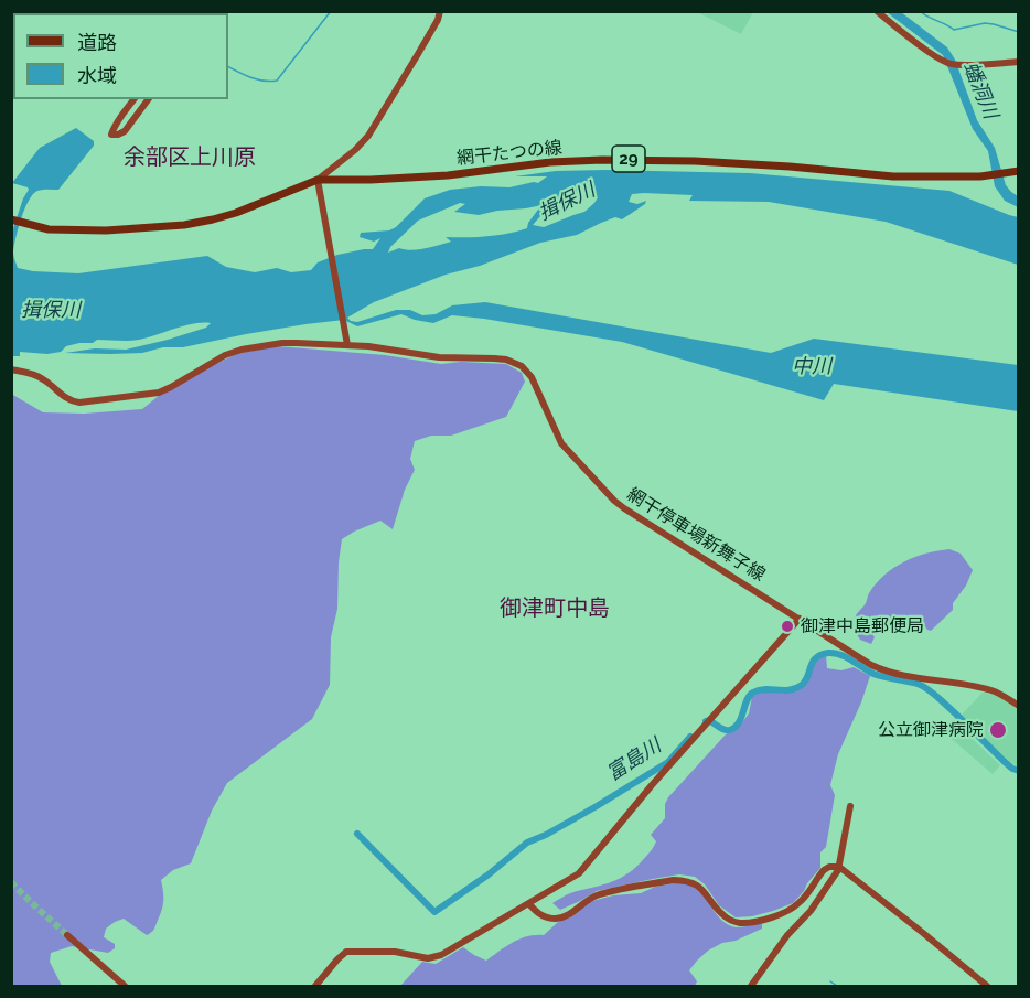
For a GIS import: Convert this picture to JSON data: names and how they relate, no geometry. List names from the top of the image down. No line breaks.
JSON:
{"streets":{"main road":["網干たつの線","29"],"street":["網干停車場新舞子線"]},"districts":["余部区上川原","御津町中島"],"water":["蟠洞川","揖保川","中川","富島川"],"places":["御津中島郵便局","公立御津病院"],"legend":["道路","水域"]}
